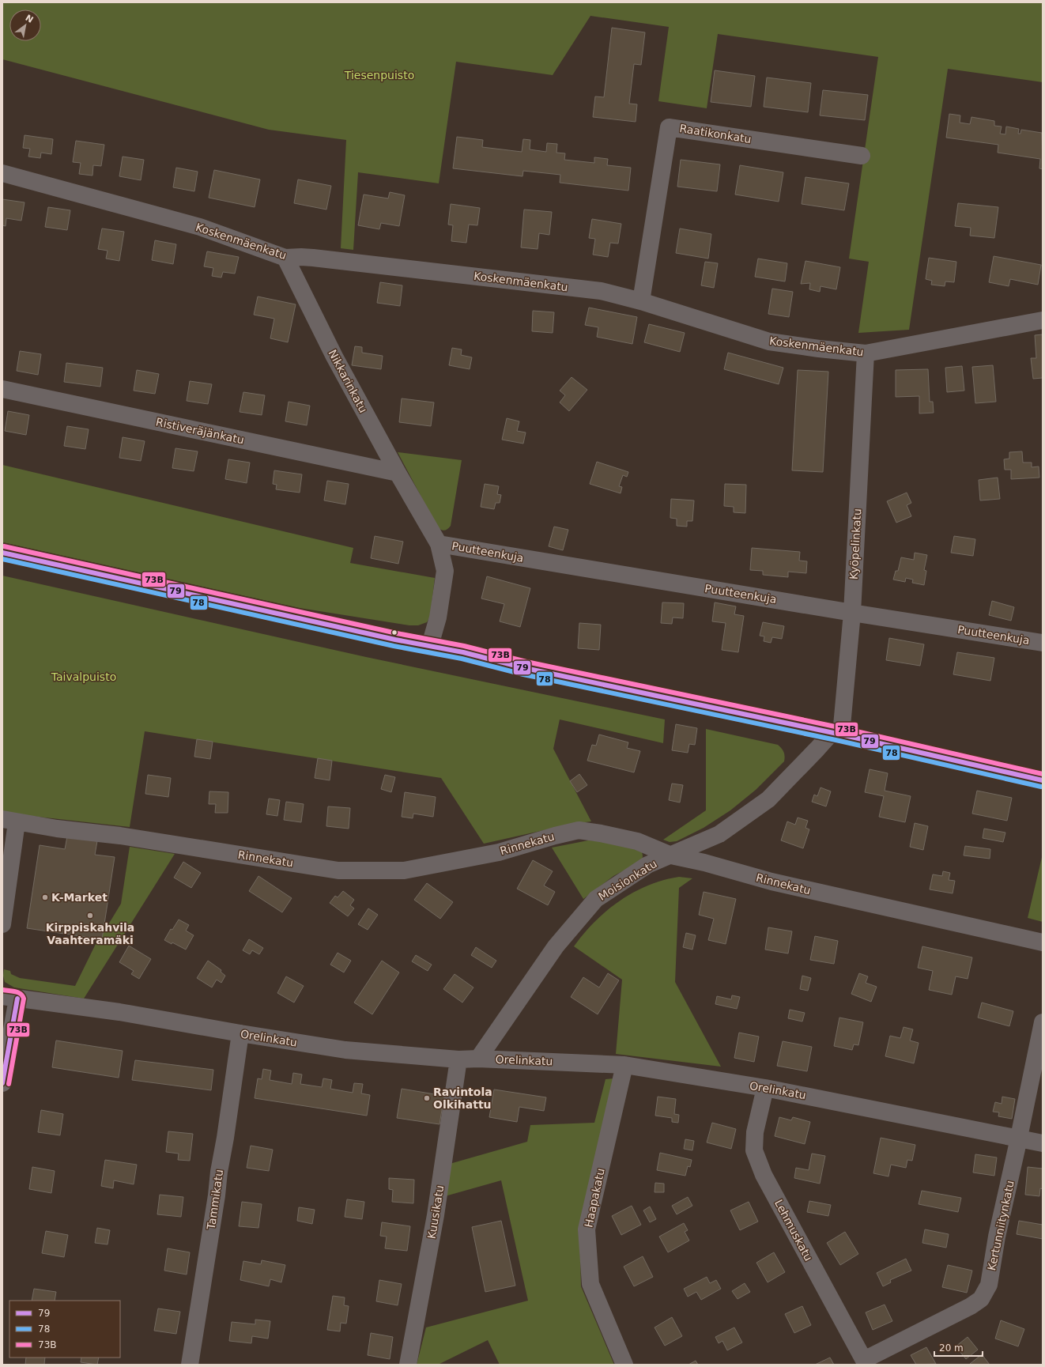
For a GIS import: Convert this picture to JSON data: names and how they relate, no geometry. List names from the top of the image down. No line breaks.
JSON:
{"streets":{"street":["Raatikonkatu","Koskenmäenkatu","Nikkarinkatu","Ristiveräjänkatu","Kyöpelinkatu","Puutteenkuja","Rinnekatu","Moisionkatu","Orelinkatu","Haapakatu","Tammikatu","Kuusikatu","Kertunniitynkatu","Lehmuskatu"]},"crossings":[["Raatikonkatu","Koskenmäenkatu"],["Koskenmäenkatu","Nikkarinkatu"],["Koskenmäenkatu","Kyöpelinkatu"],["Nikkarinkatu","Ristiveräjänkatu"],["Nikkarinkatu","Puutteenkuja"],["Kyöpelinkatu","Puutteenkuja"],["Kyöpelinkatu","Moisionkatu"],["Rinnekatu","Moisionkatu"],["Moisionkatu","Orelinkatu"],["Orelinkatu","Haapakatu"],["Orelinkatu","Tammikatu"],["Orelinkatu","Kuusikatu"],["Orelinkatu","Kertunniitynkatu"],["Orelinkatu","Lehmuskatu"],["Kertunniitynkatu","Lehmuskatu"]],"parks":["Tiesenpuisto","Taivalpuisto"],"places":["K-Market","Kirppiskahvila Vaahteramäki","Ravintola Olkihattu"],"lines":["transit line 73B","transit line 79","transit line 78"],"legend":["79","78","73B"],"scale_bar":"20 m","north":"top right"}
